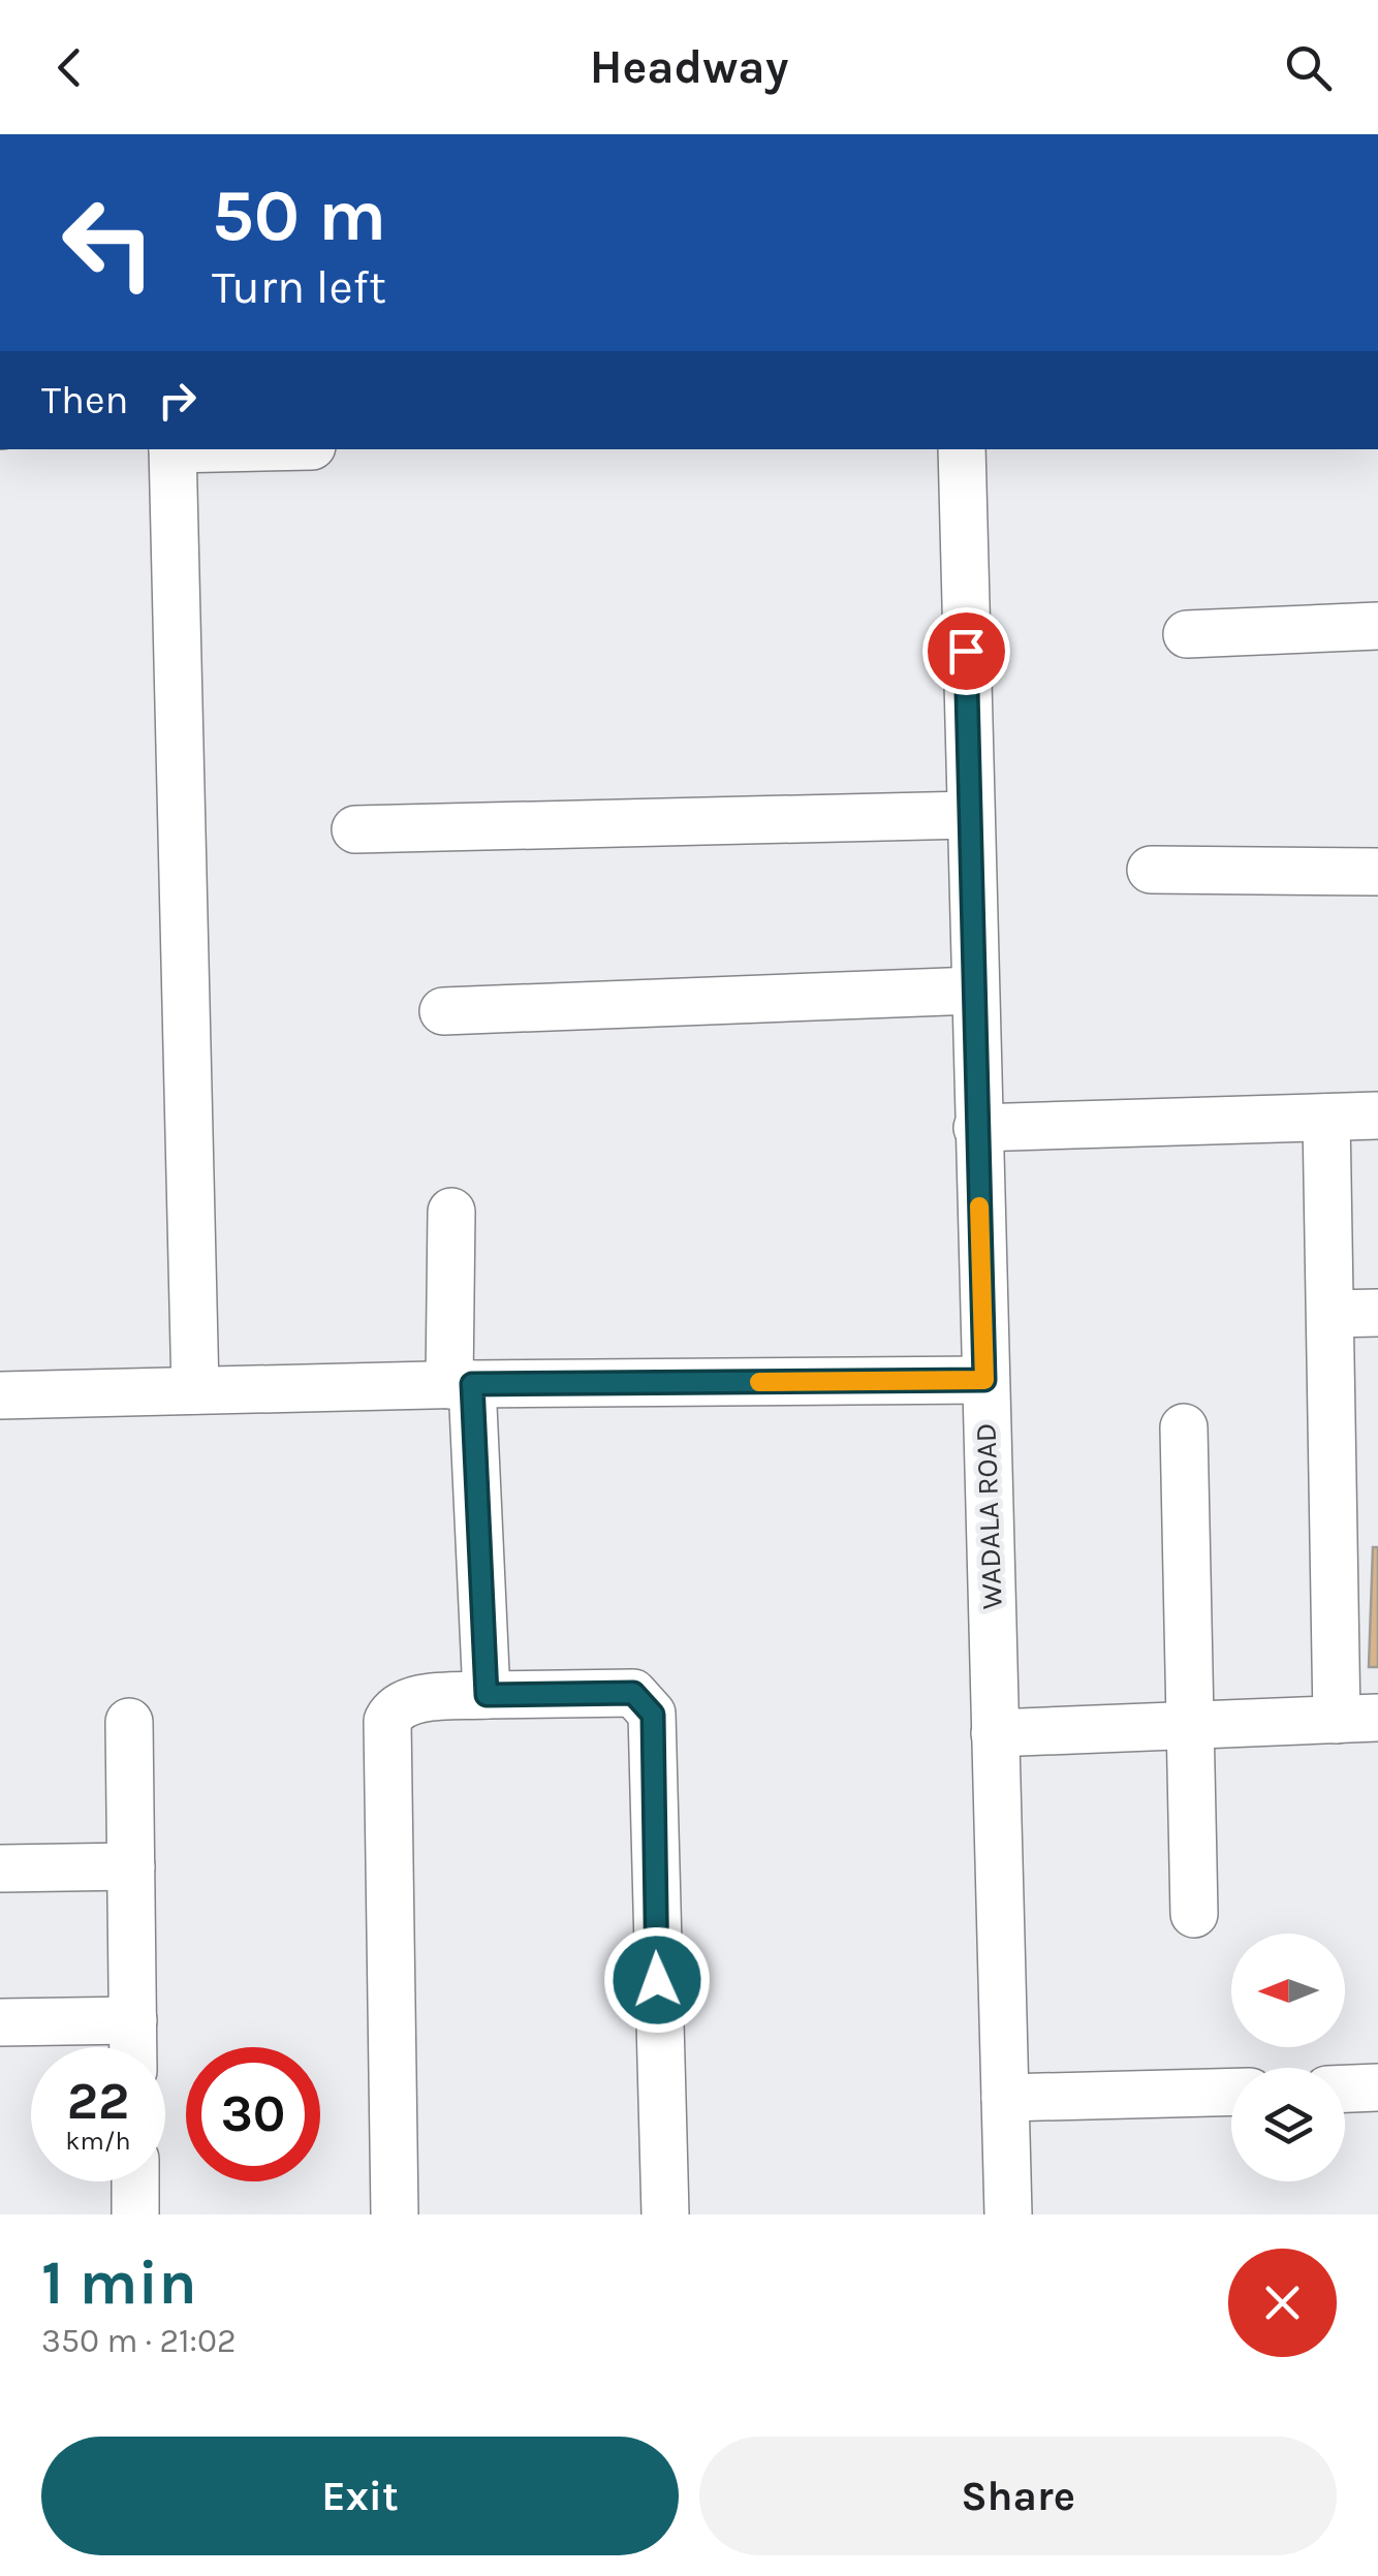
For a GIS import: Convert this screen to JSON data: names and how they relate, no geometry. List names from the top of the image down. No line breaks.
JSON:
{"streets":{"street":["WADALA ROAD"]},"north":"left","page":{"header":"Headway","turn":["50 m","Turn left"],"then":"Then","speed":"22 km/h","limit":"30","heading":["1 min","350 m · 21:02"],"buttons":["Exit","Share"]}}
